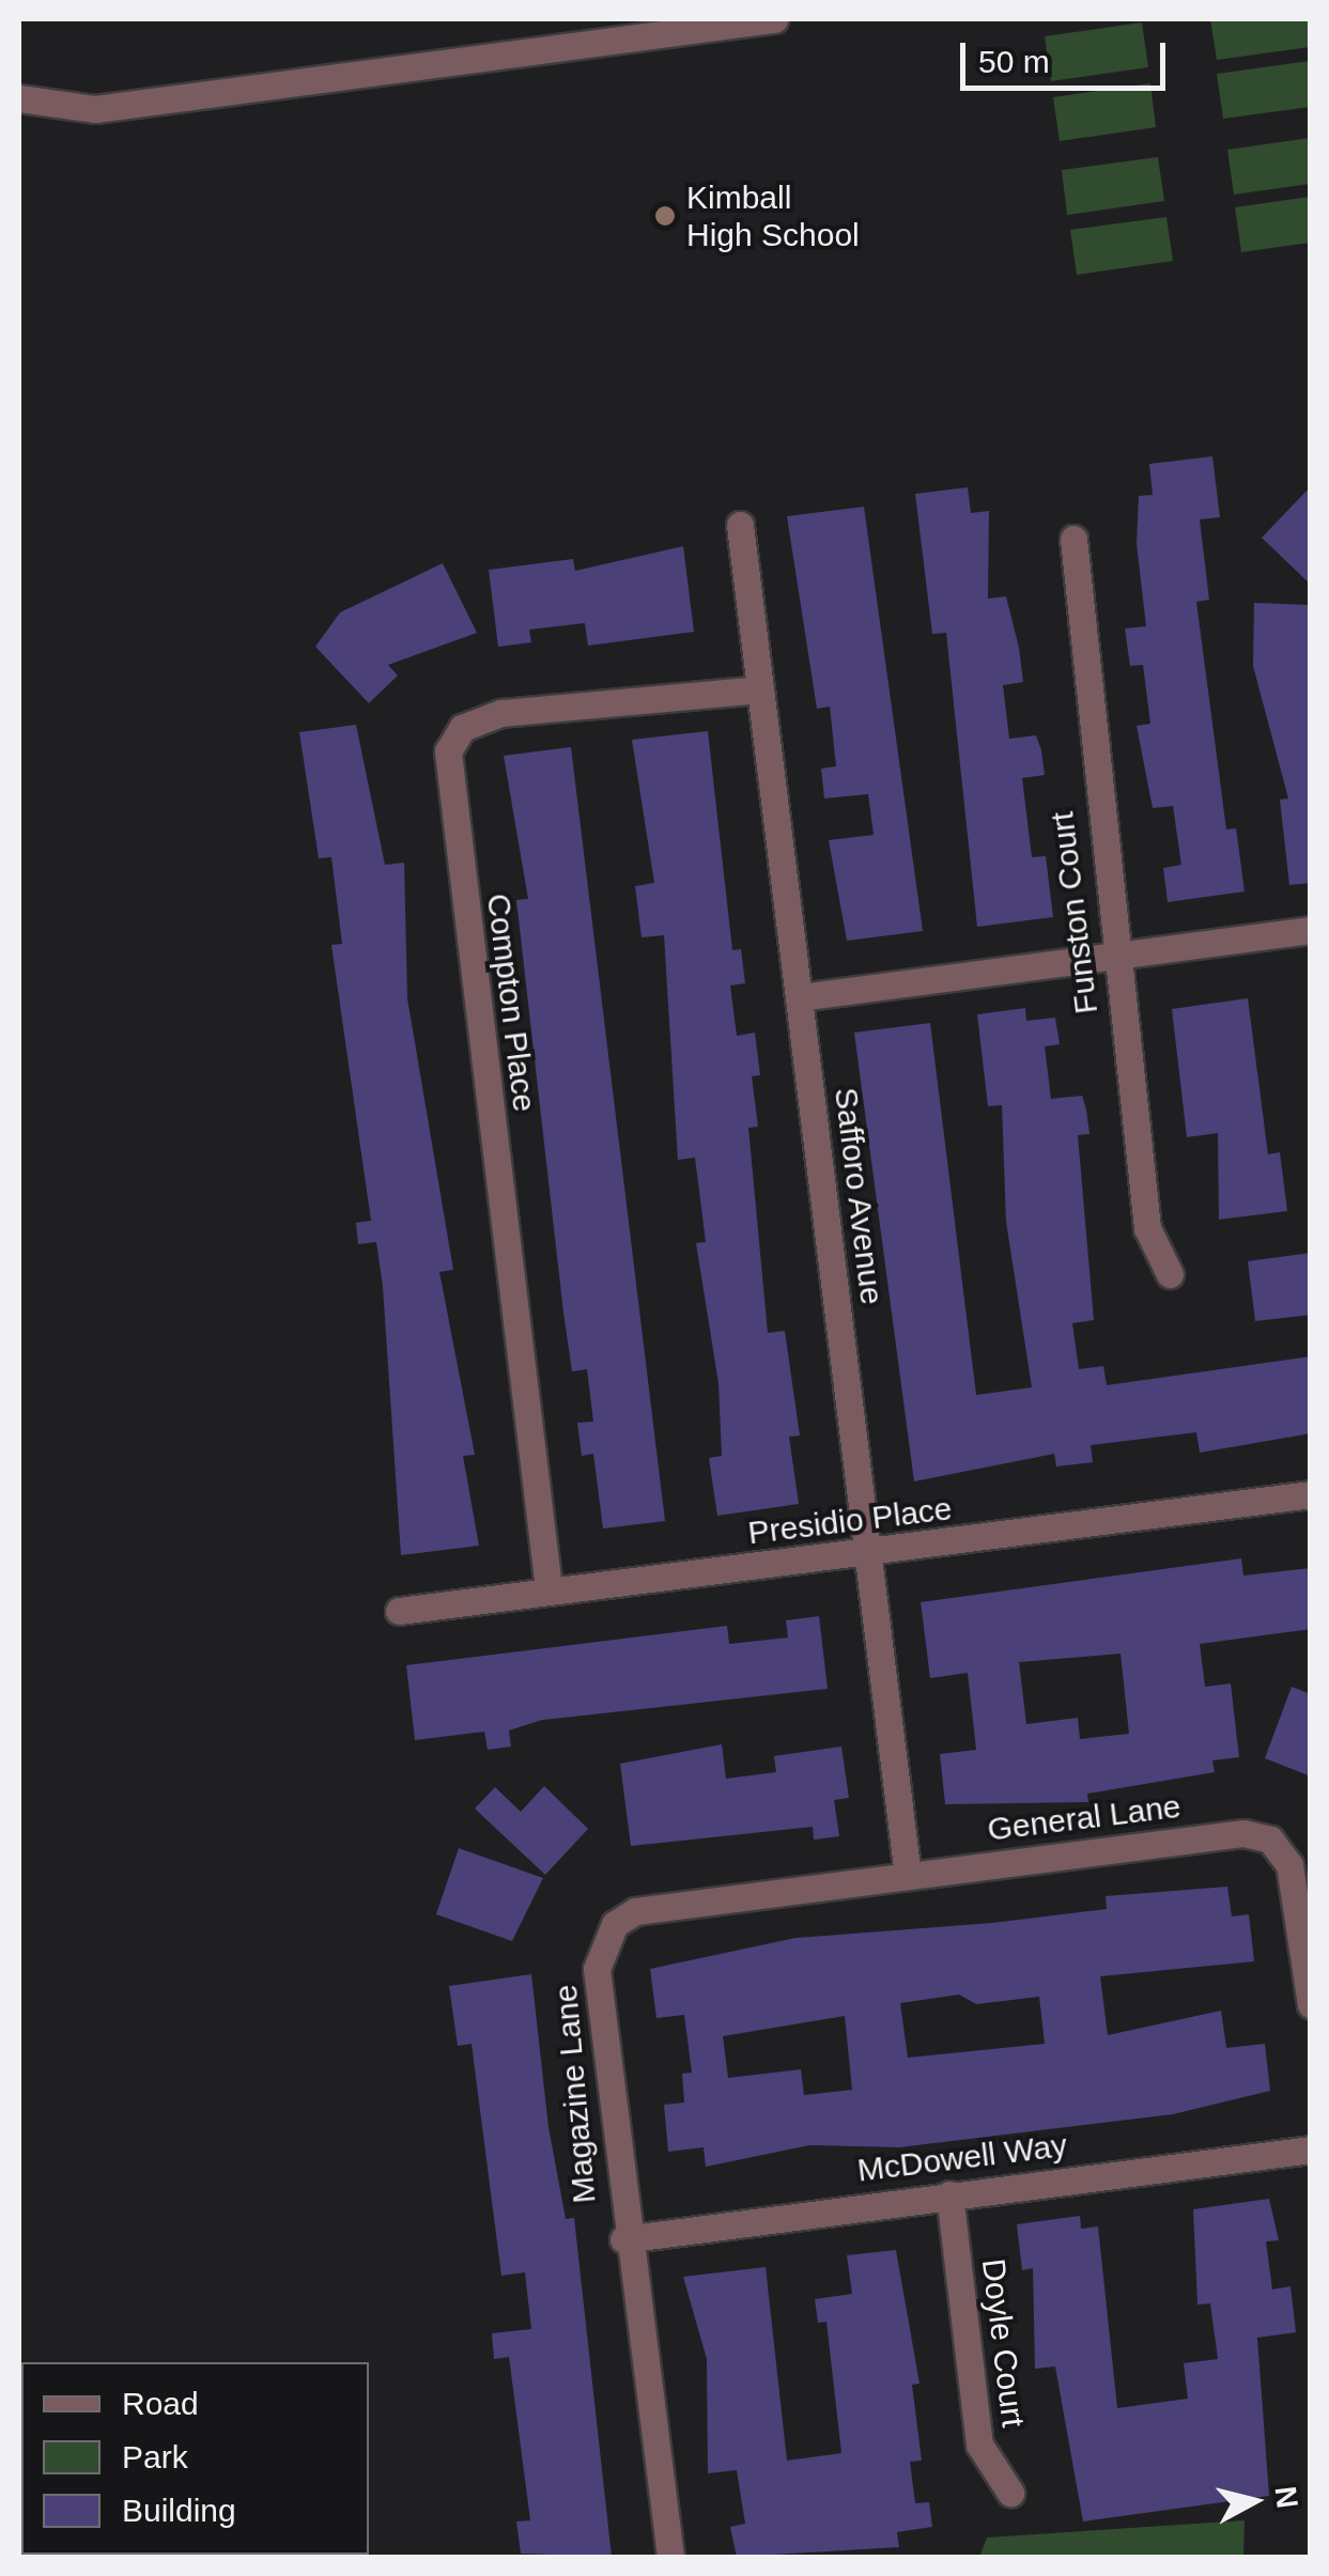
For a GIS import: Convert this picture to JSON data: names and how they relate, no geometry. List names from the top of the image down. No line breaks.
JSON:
{"streets":{"street":["Funston Court","Compton Place","Safforo Avenue","Presidio Place","General Lane","Magazine Lane","McDowell Way","Doyle Court"]},"crossings":[["Compton Place","Safforo Avenue"],["Compton Place","Presidio Place"],["Safforo Avenue","Presidio Place"],["Safforo Avenue","General Lane"],["Safforo Avenue","Magazine Lane"],["General Lane","Magazine Lane"],["Magazine Lane","McDowell Way"],["McDowell Way","Doyle Court"]],"places":["Kimball High School"],"legend":["Road","Park","Building"],"scale_bar":"50 m","north":"right"}
